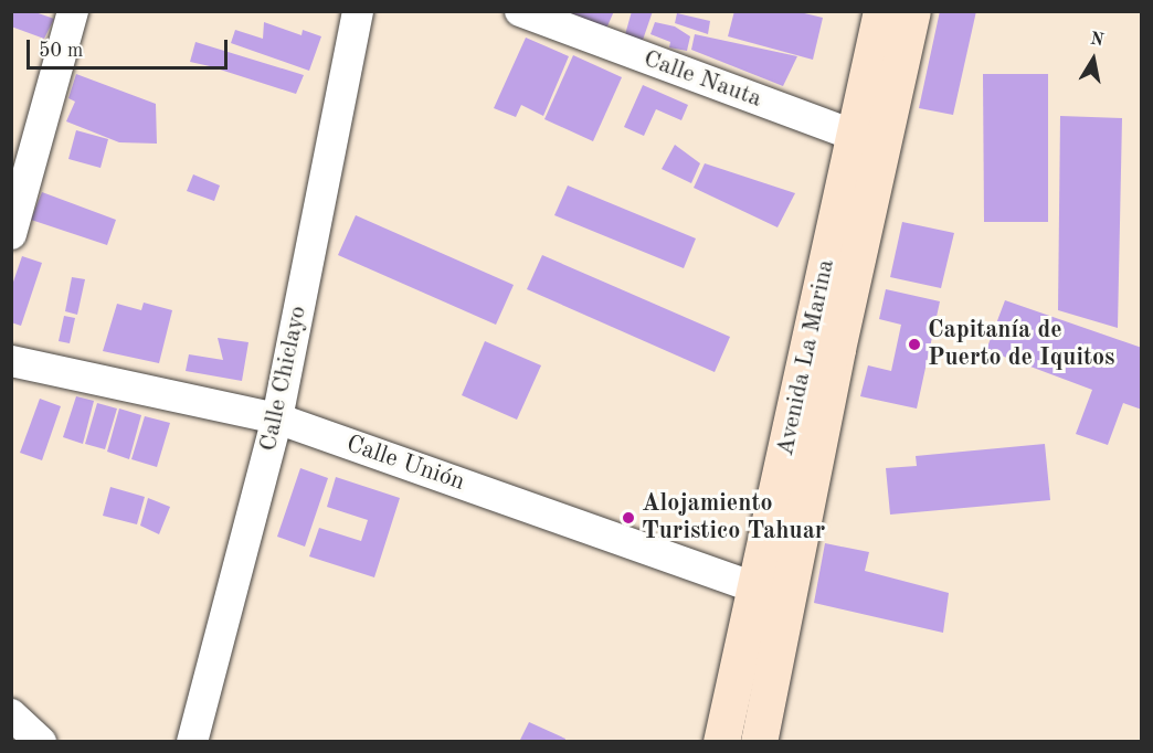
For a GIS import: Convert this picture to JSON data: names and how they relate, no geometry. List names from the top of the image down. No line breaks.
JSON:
{"streets":{"main road":["Avenida La Marina"],"street":["Calle Nauta","Calle Chiclayo","Calle Unión"]},"crossings":[["Calle Nauta","Avenida La Marina"],["Avenida La Marina","Calle Unión"],["Calle Chiclayo","Calle Unión"]],"places":["Capitanía de Puerto de Iquitos","Alojamiento Turistico Tahuar"],"scale_bar":"50 m","north":"top"}
